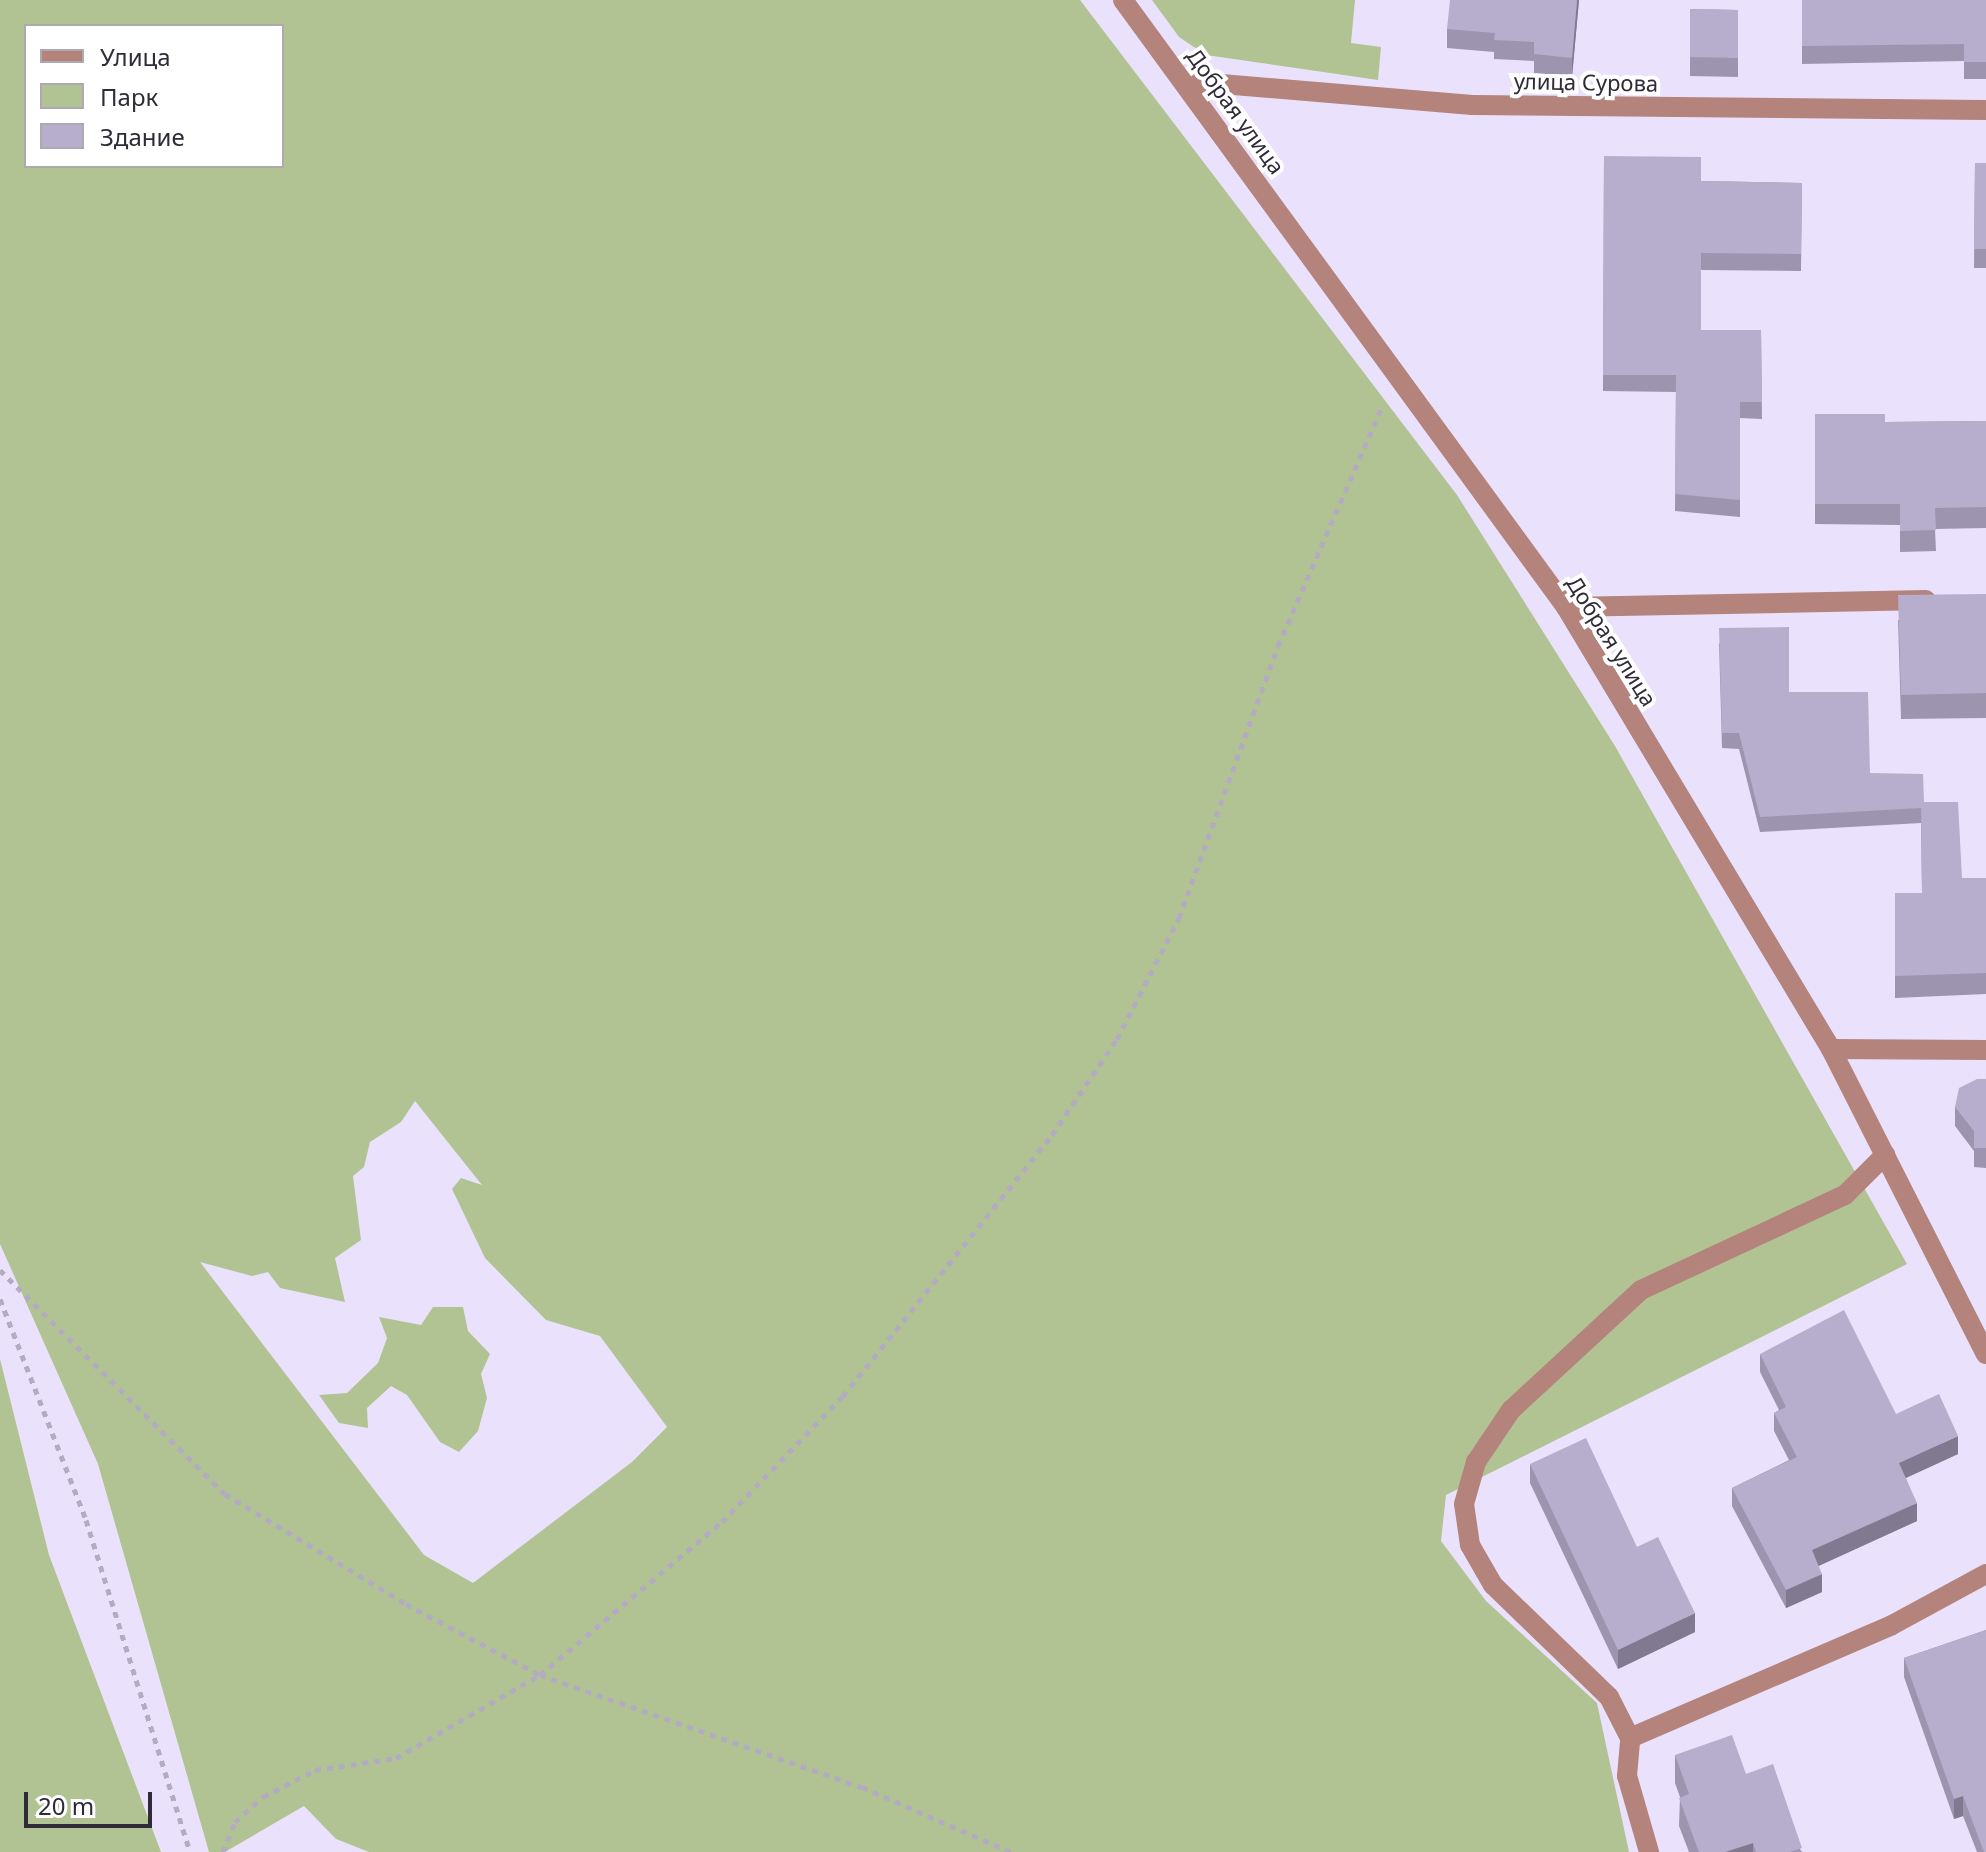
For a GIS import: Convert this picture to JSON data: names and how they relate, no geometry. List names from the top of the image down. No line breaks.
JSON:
{"streets":{"street":["улица Сурова","Добрая улица"]},"crossings":[["улица Сурова","Добрая улица"]],"legend":["Улица","Парк","Здание"],"scale_bar":"20 m"}
